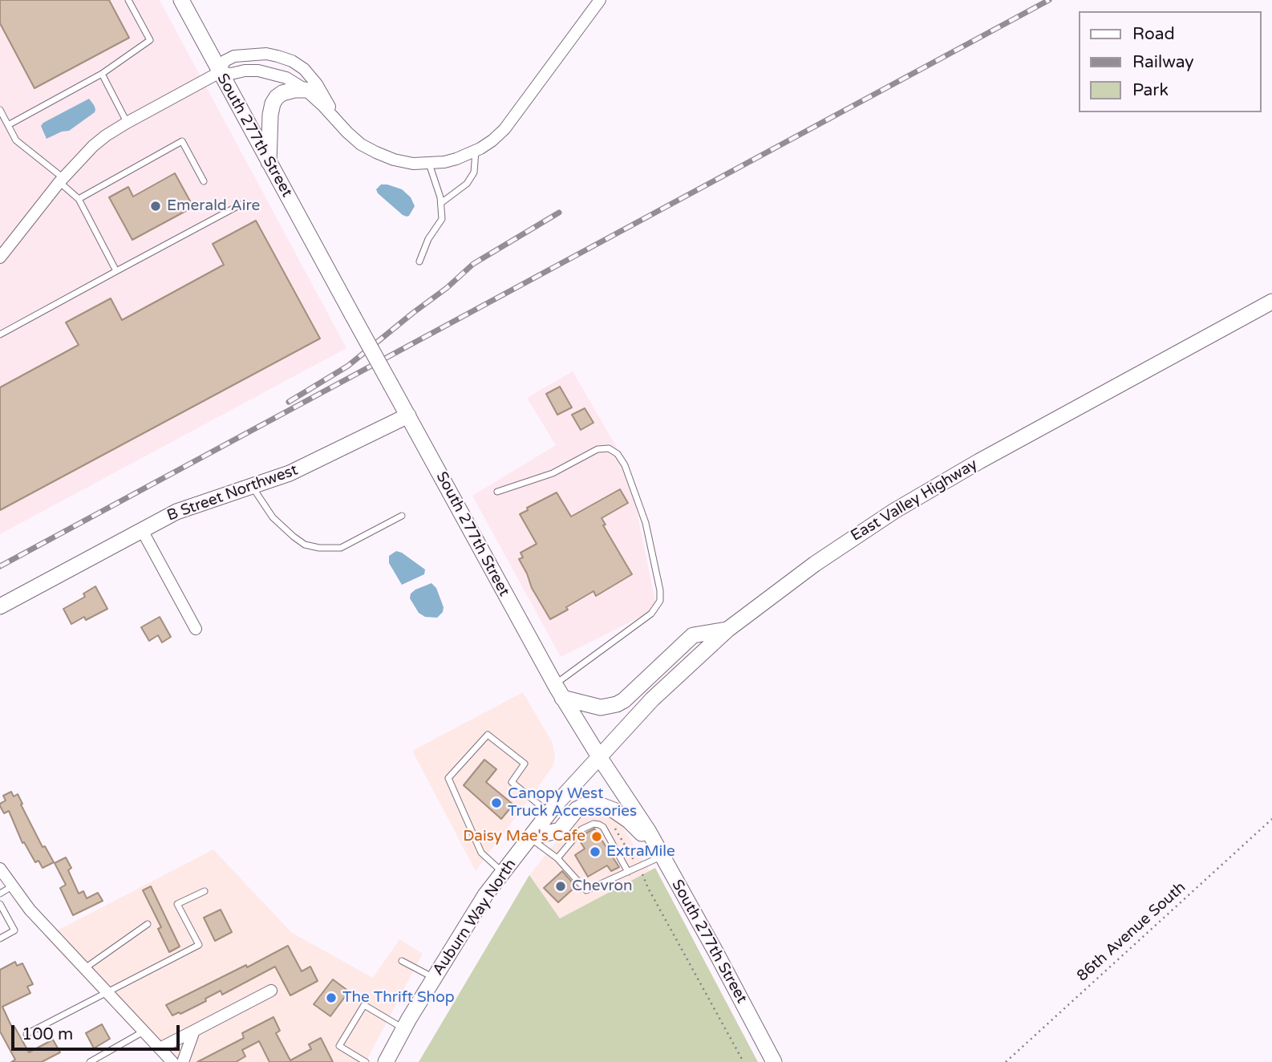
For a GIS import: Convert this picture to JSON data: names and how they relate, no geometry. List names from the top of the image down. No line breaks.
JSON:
{"streets":{"main road":["South 277th Street","B Street Northwest","East Valley Highway","Auburn Way North"],"path":["86th Avenue South"]},"crossings":[["South 277th Street","B Street Northwest"],["South 277th Street","East Valley Highway"],["South 277th Street","Auburn Way North"],["East Valley Highway","Auburn Way North"]],"places":["Emerald Aire","Canopy West Truck Accessories","Daisy Mae's Cafe","ExtraMile","Chevron","The Thrift Shop"],"legend":["Road","Railway","Park"],"scale_bar":"100 m"}
